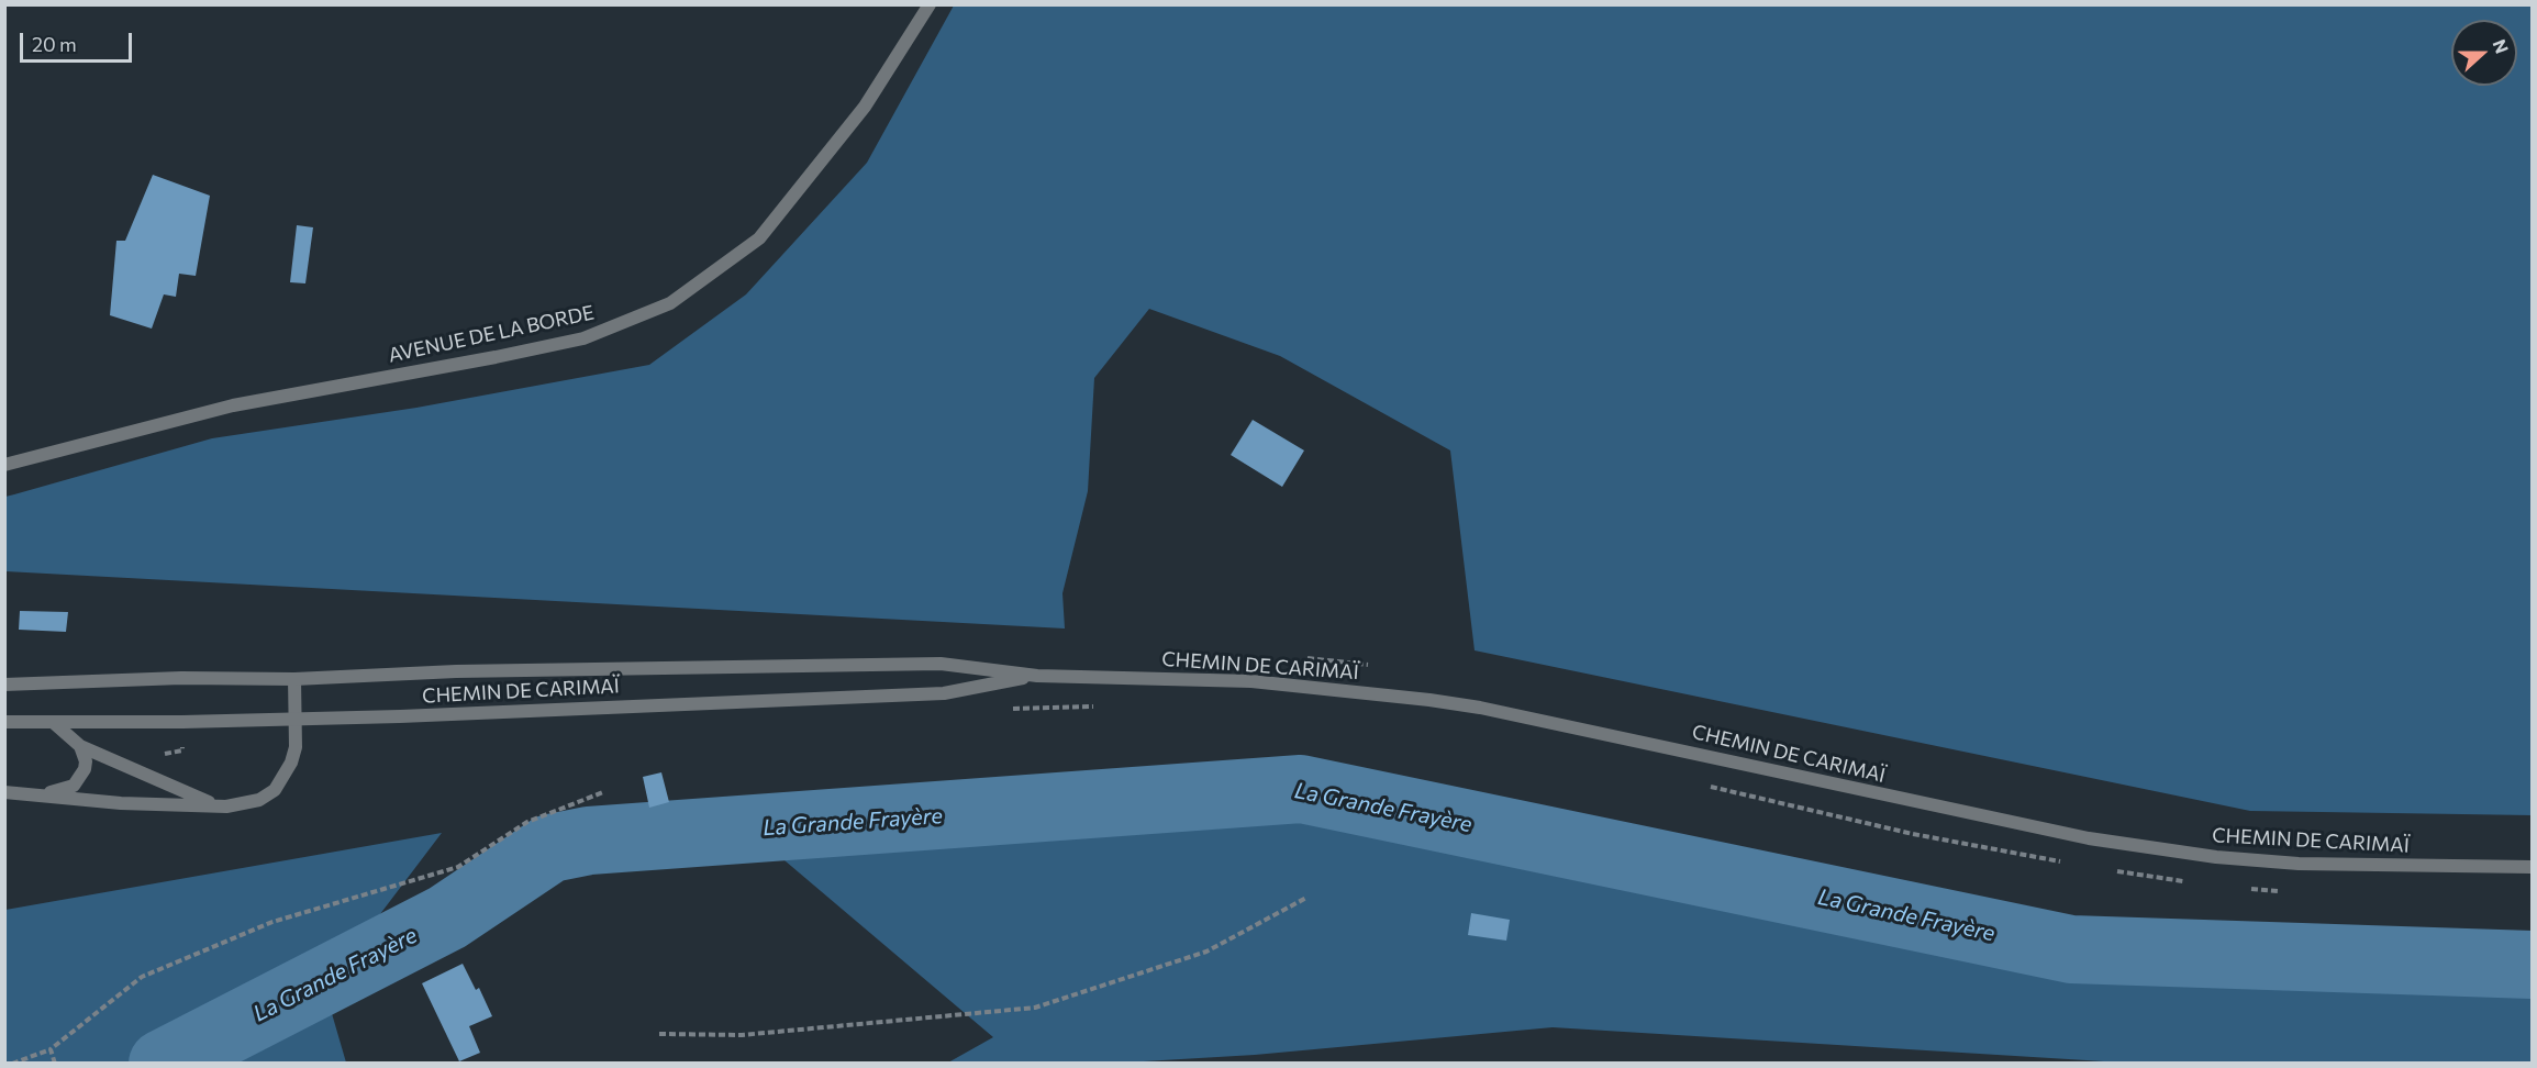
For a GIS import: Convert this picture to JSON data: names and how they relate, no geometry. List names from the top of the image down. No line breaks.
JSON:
{"streets":{"street":["AVENUE DE LA BORDE","CHEMIN DE CARIMAÏ"]},"water":["La Grande Frayère"],"scale_bar":"20 m","north":"right"}
